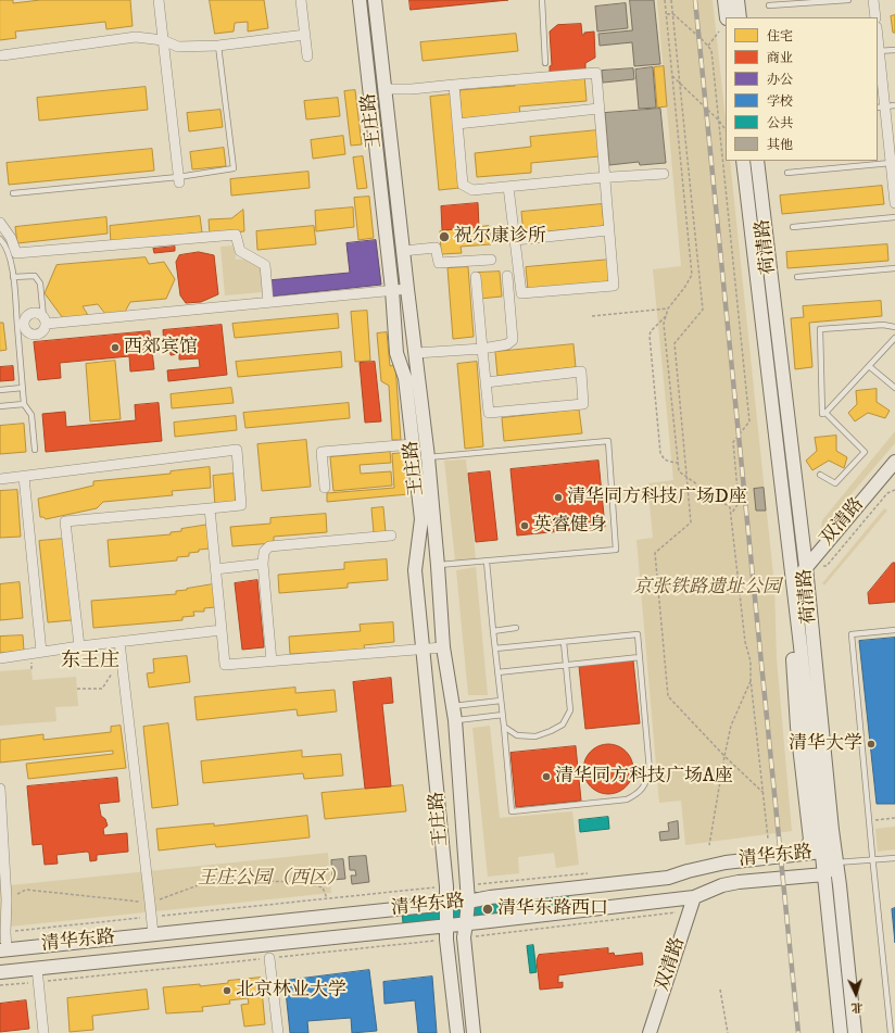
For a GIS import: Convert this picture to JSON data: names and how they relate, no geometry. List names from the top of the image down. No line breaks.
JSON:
{"streets":{"main road":["王庄路","荷清路","双清路","清华东路"]},"crossings":[["王庄路","清华东路"],["荷清路","双清路"],["荷清路","清华东路"],["双清路","清华东路"]],"districts":["东王庄"],"parks":["京张铁路遗址公园","王庄公园（西区）"],"places":["祝尔康诊所","西郊宾馆","清华同方科技广场D座","英睿健身","清华大学","清华同方科技广场A座","清华东路西口","北京林业大学"],"legend":["住宅","商业","办公","学校","公共","其他"],"north":"bottom"}
